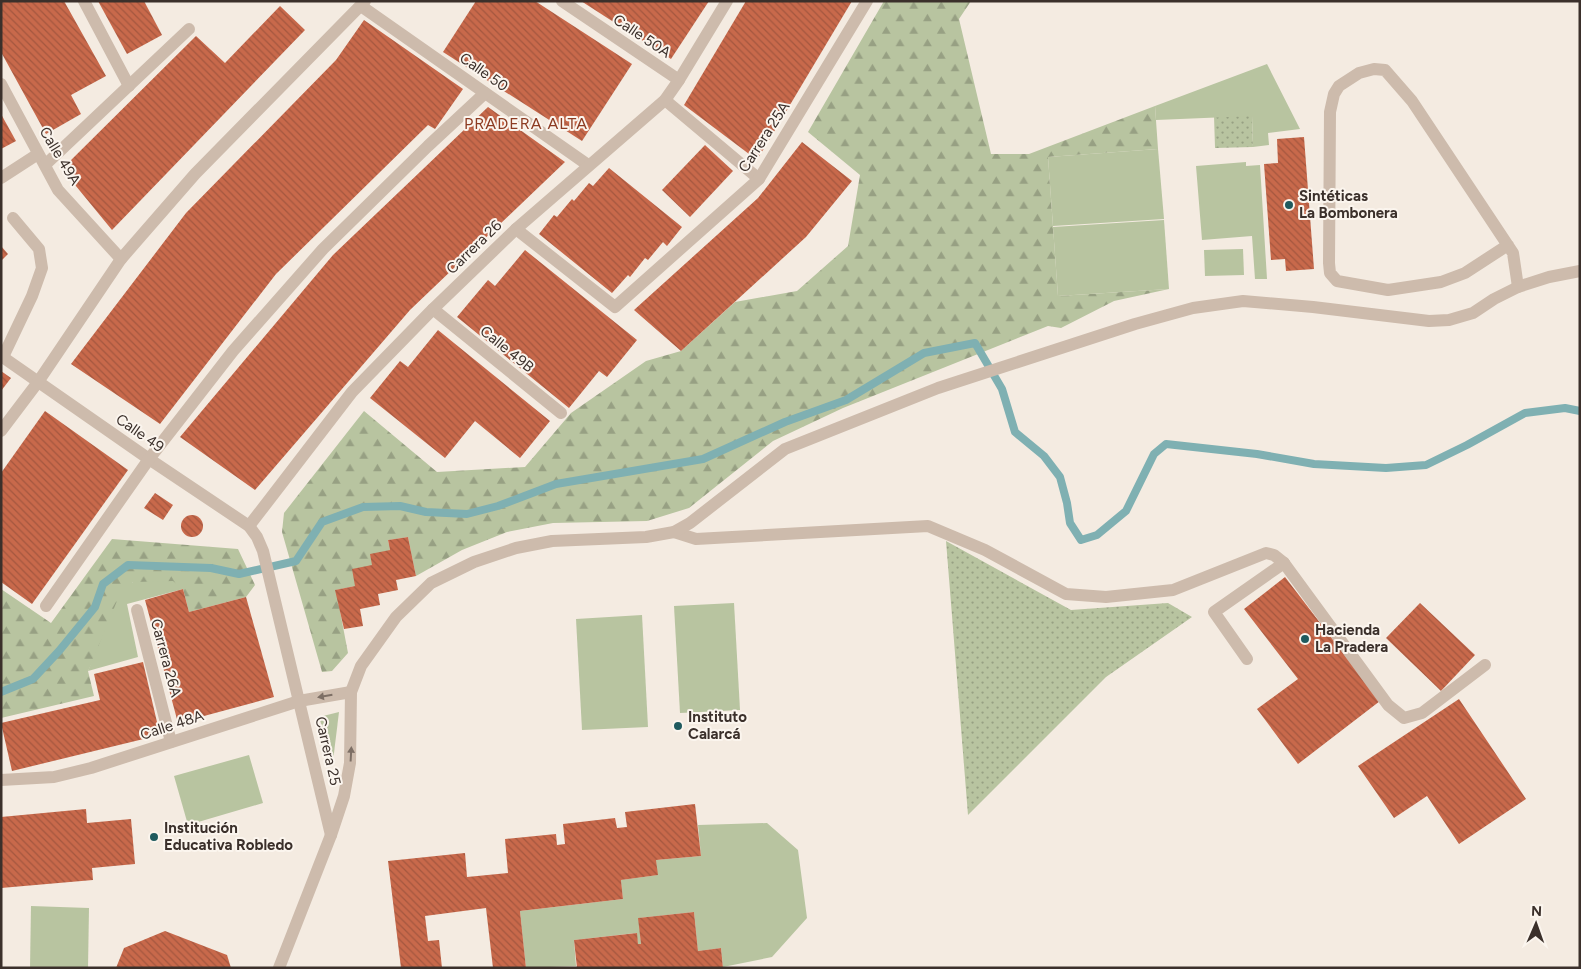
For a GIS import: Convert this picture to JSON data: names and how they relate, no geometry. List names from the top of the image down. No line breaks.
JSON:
{"streets":{"street":["Calle 50A","Calle 50","Carrera 25A","Calle 49A","Carrera 26","Calle 49B","Calle 49","Carrera 26A","Calle 48A","Carrera 25"]},"crossings":[["Calle 50A","Carrera 26"],["Calle 50","Carrera 26"],["Carrera 25A","Carrera 26"],["Carrera 26","Calle 49B"],["Carrera 26","Calle 49"],["Calle 49","Carrera 25"],["Carrera 26A","Calle 48A"],["Calle 48A","Carrera 25"]],"districts":["PRADERA ALTA"],"places":["Sintéticas La Bombonera","Hacienda La Pradera","Instituto Calarcá","Institución Educativa Robledo"],"north":"top"}
